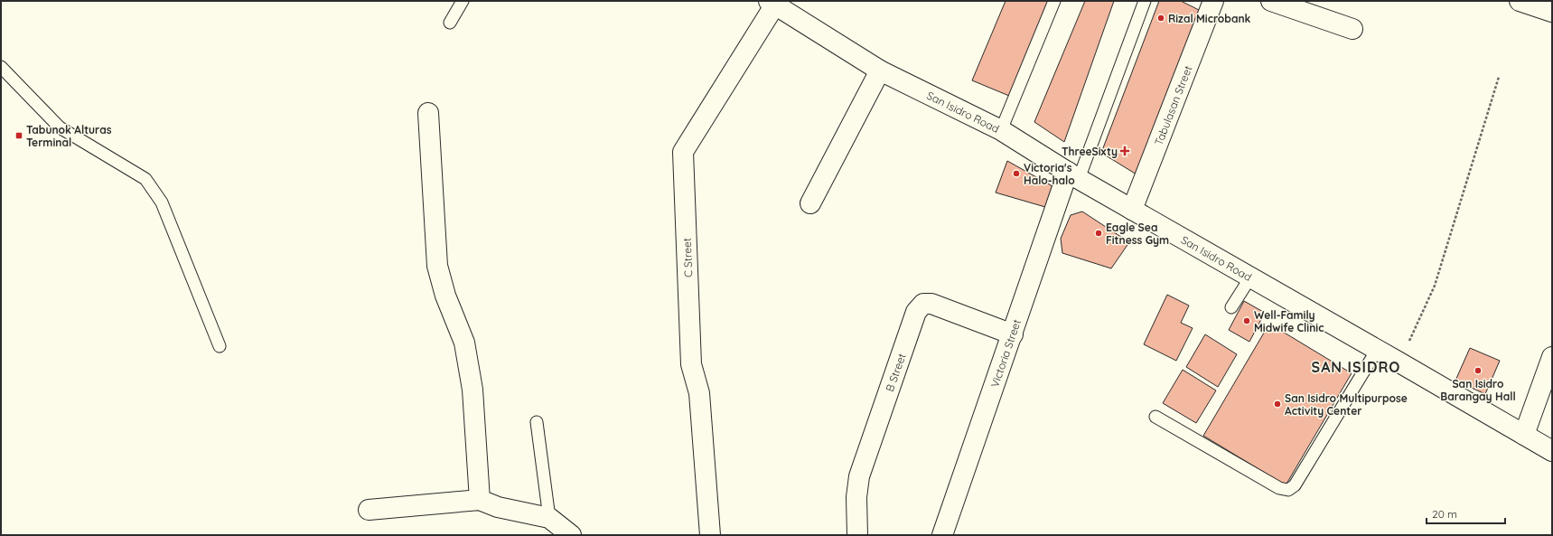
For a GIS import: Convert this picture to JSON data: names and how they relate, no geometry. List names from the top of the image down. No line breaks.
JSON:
{"streets":{"street":["Tabulasan Street","San Isidro Road","C Street","Victoria Street","B Street"]},"crossings":[["Tabulasan Street","San Isidro Road"],["San Isidro Road","C Street"],["San Isidro Road","Victoria Street"],["Victoria Street","B Street"]],"districts":["SAN ISIDRO"],"places":{"other":["Rizal Microbank","Victoria's Halo-halo","Eagle Sea Fitness Gym","Well-Family Midwife Clinic","San Isidro Barangay Hall","San Isidro Multipurpose Activity Center"],"transit":["Tabunok Alturas Terminal"],"health":["ThreeSixty"]},"scale_bar":"20 m"}
